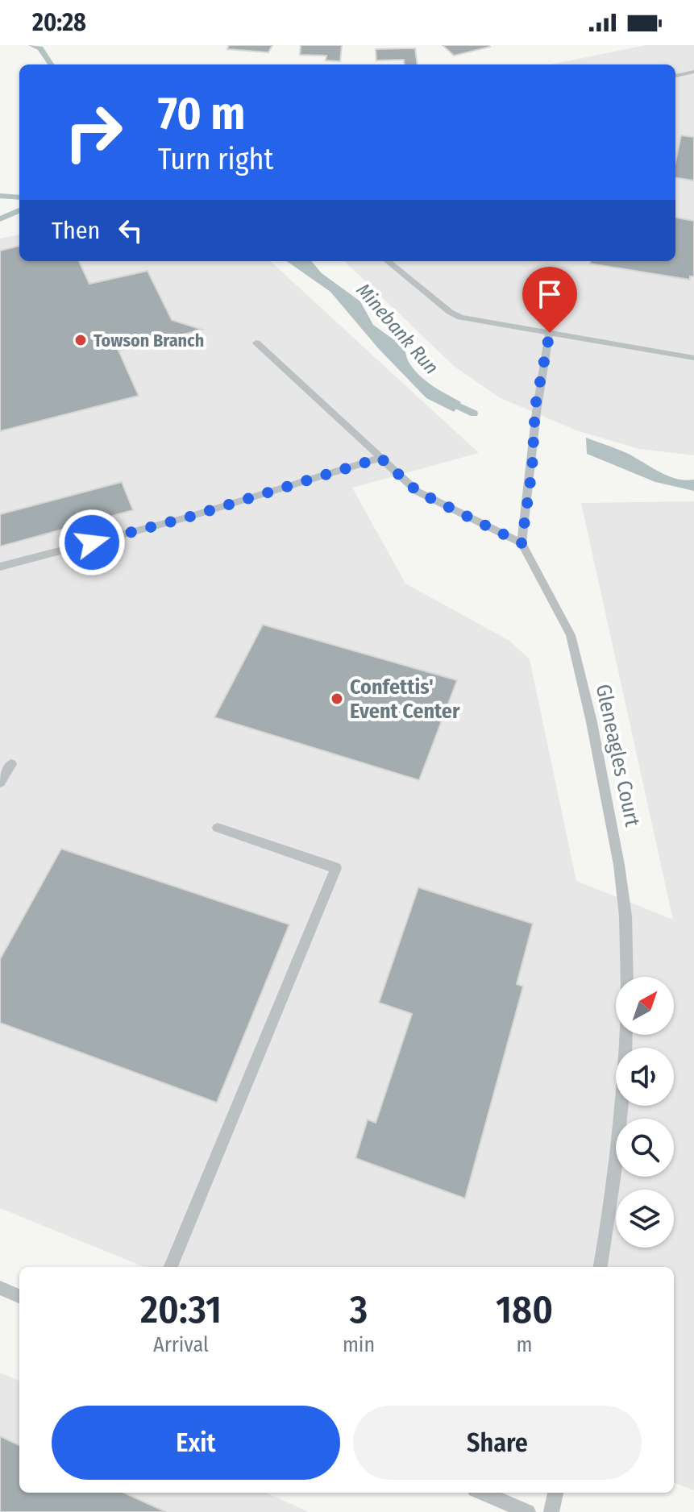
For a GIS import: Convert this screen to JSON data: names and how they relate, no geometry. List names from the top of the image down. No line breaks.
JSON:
{"streets":{"street":["Gleneagles Court"]},"water":["Minebank Run"],"places":["Towson Branch","Confettis' Event Center"],"north":"top right","page":{"status":"20:28","turn":["70 m","Turn right"],"then":"Then","eta":["20:31","Arrival","3","min","180","m"],"buttons":["Exit","Share"]}}
